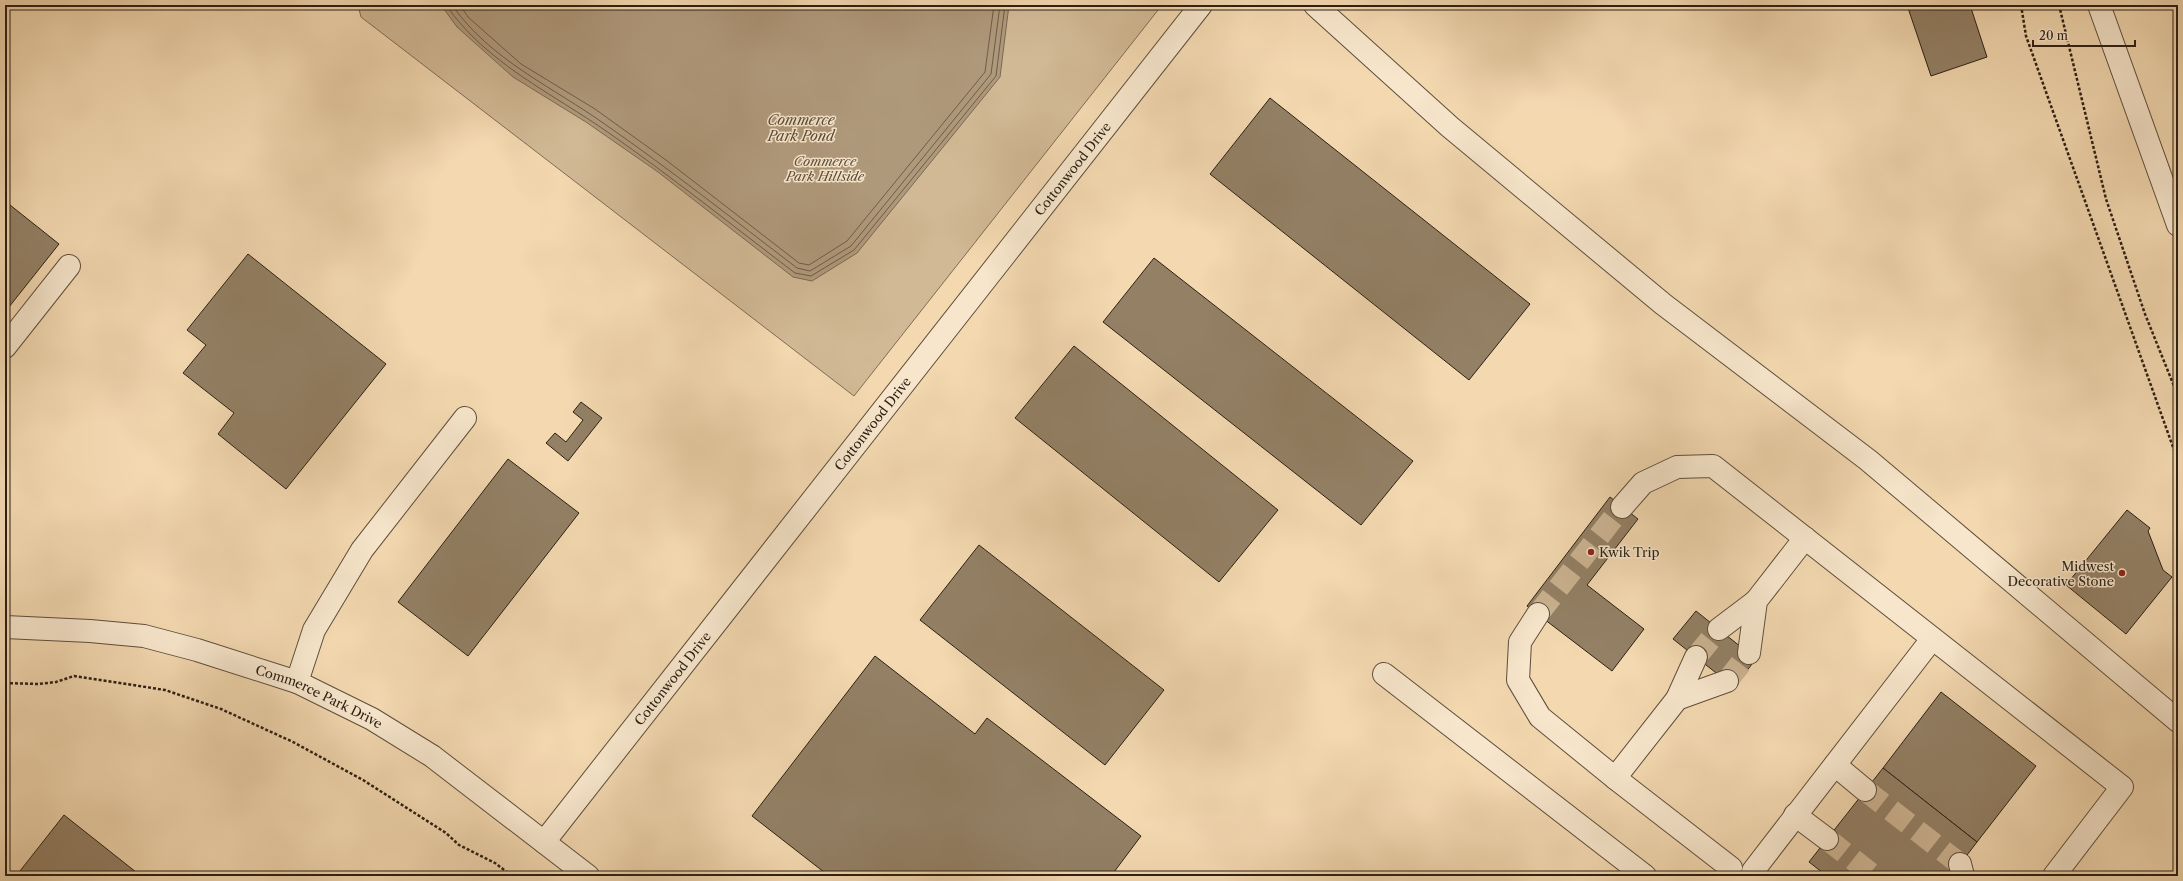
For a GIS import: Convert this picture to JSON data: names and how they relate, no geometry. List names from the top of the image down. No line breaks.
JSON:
{"streets":{"street":["Cottonwood Drive","Commerce Park Drive"]},"crossings":[["Cottonwood Drive","Commerce Park Drive"]],"water":["Commerce Park Pond"],"parks":["Commerce Park Hillside"],"places":["Kwik Trip","Midwest Decorative Stone"],"scale_bar":"20 m"}
